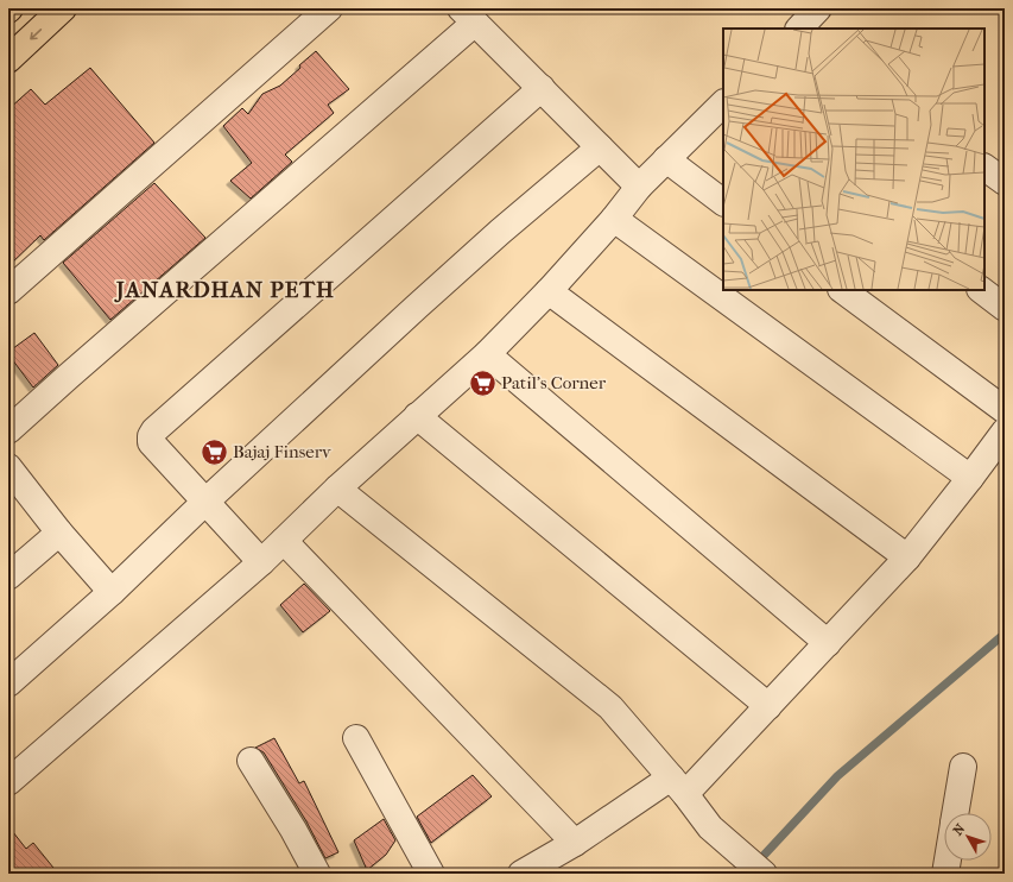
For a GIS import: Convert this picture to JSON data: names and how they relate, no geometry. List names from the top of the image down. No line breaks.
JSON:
{"districts":["JANARDHAN PETH"],"places":{"supermarket":["Patil's Corner","Bajaj Finserv"]},"north":"top left"}
